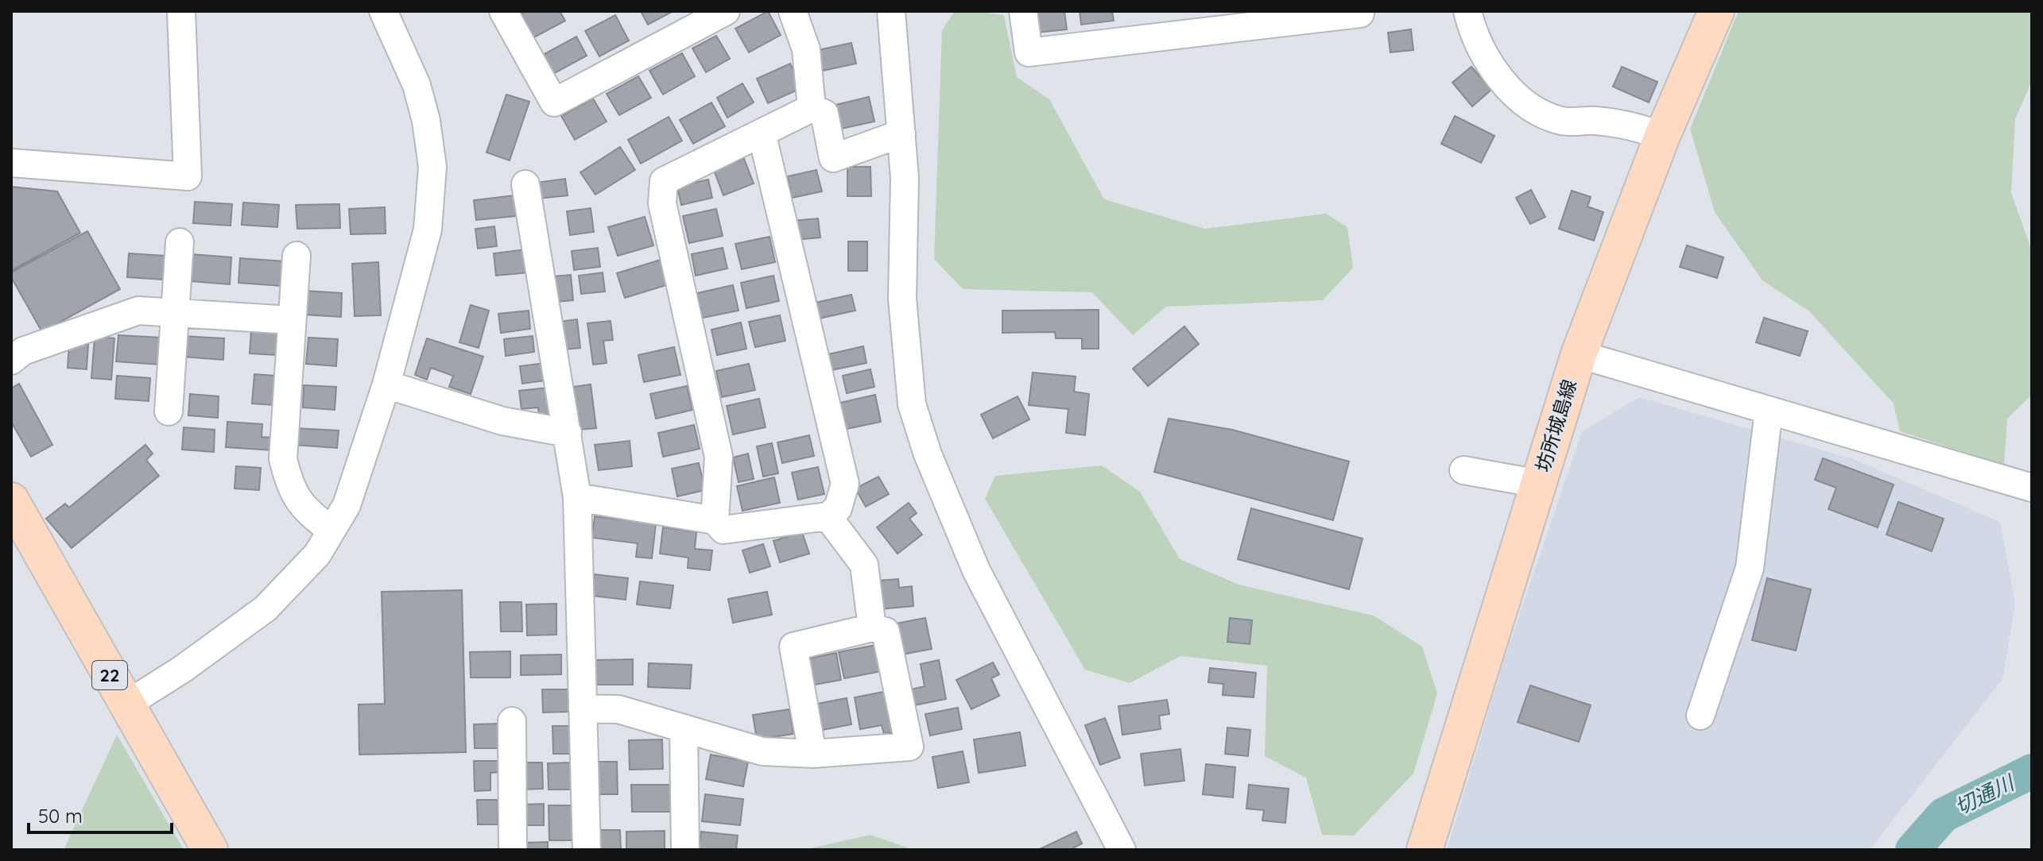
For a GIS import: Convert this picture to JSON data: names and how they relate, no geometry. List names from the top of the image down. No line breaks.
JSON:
{"streets":{"main road":["坊所城島線","22"]},"water":["切通川"],"scale_bar":"50 m"}
